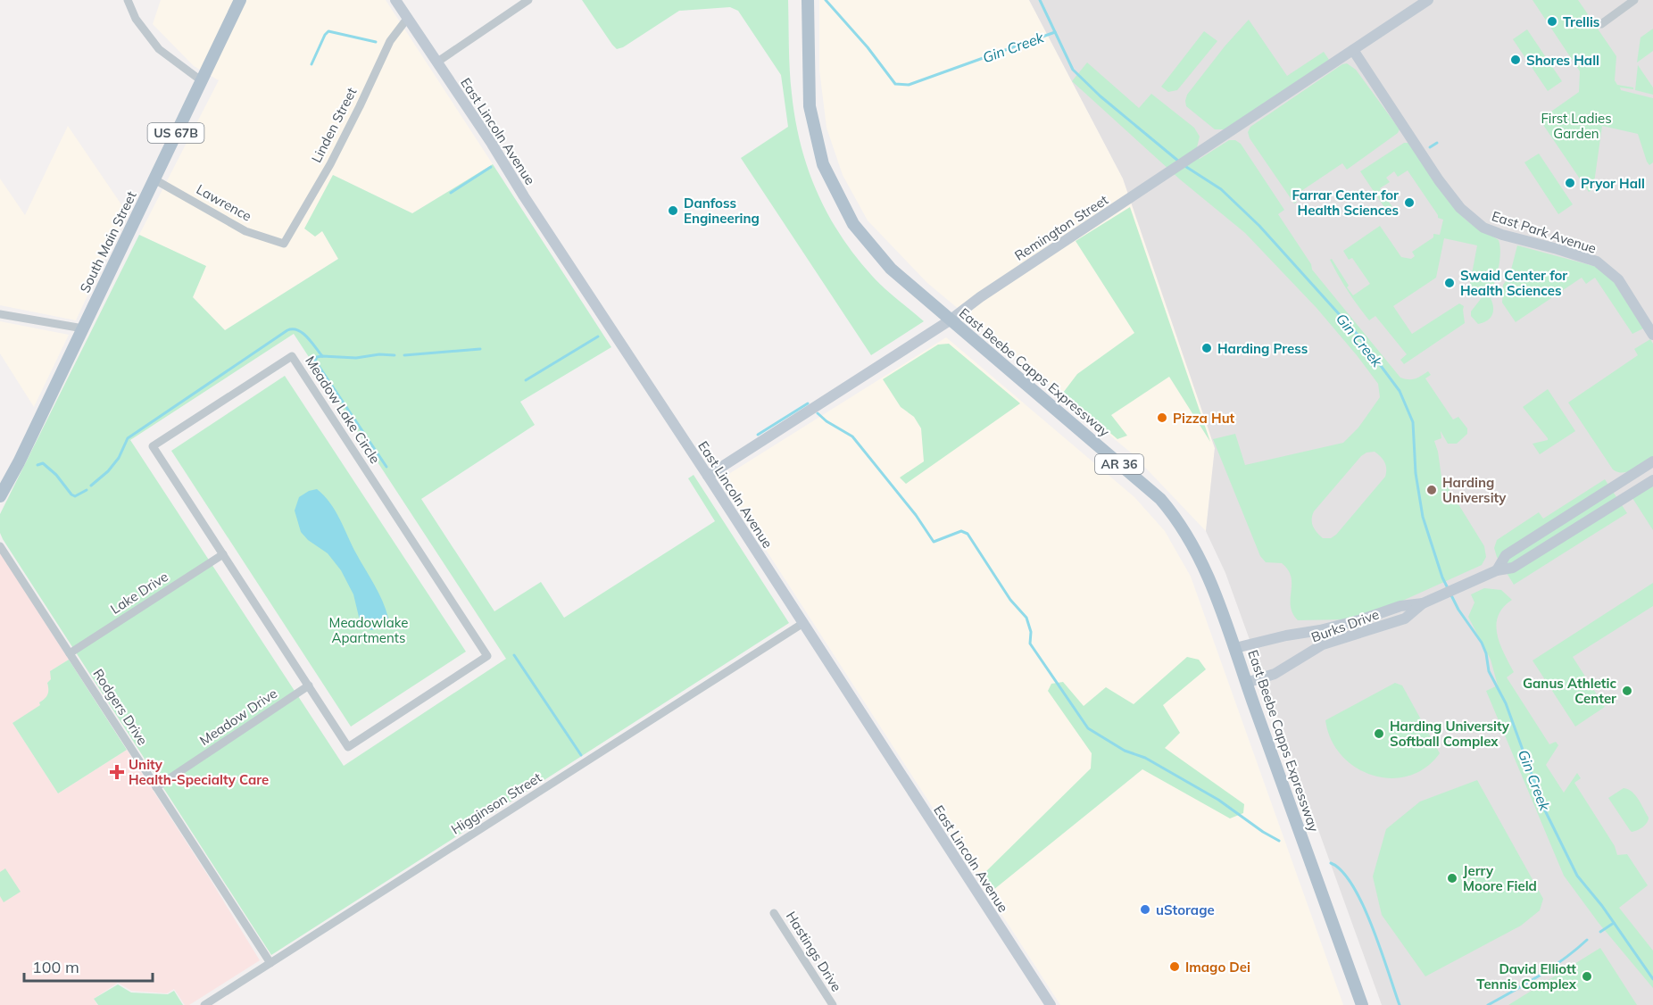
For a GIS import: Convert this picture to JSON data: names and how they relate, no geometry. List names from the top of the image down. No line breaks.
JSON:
{"streets":{"main road":["US 67B","South Main Street","East Beebe Capps Expressway","AR 36"],"street":["Linden Street","East Lincoln Avenue","Lawrence","Remington Street","East Park Avenue","Meadow Lake Circle","Lake Drive","Burks Drive","Rodgers Drive","Meadow Drive","Higginson Street","Hastings Drive"]},"crossings":[["Linden Street","East Lincoln Avenue"],["Linden Street","Lawrence"],["East Lincoln Avenue","Remington Street"],["East Lincoln Avenue","Higginson Street"],["Lawrence","South Main Street"],["Remington Street","East Park Avenue"],["Remington Street","East Beebe Capps Expressway"],["East Beebe Capps Expressway","Burks Drive"],["Meadow Lake Circle","Lake Drive"],["Meadow Lake Circle","Meadow Drive"],["Lake Drive","Rodgers Drive"],["Rodgers Drive","Meadow Drive"],["Rodgers Drive","Higginson Street"]],"water":["Gin Creek"],"parks":["First Ladies Garden","Meadowlake Apartments"],"places":{"other":["Trellis","Shores Hall","Pryor Hall","Farrar Center for Health Sciences","Danfoss Engineering","Swaid Center for Health Sciences","Harding Press","Pizza Hut","Harding University","Ganus Athletic Center","Harding University Softball Complex","Jerry Moore Field","uStorage","Imago Dei","David Elliott Tennis Complex"],"health":["Unity Health-Specialty Care"]},"scale_bar":"100 m"}
